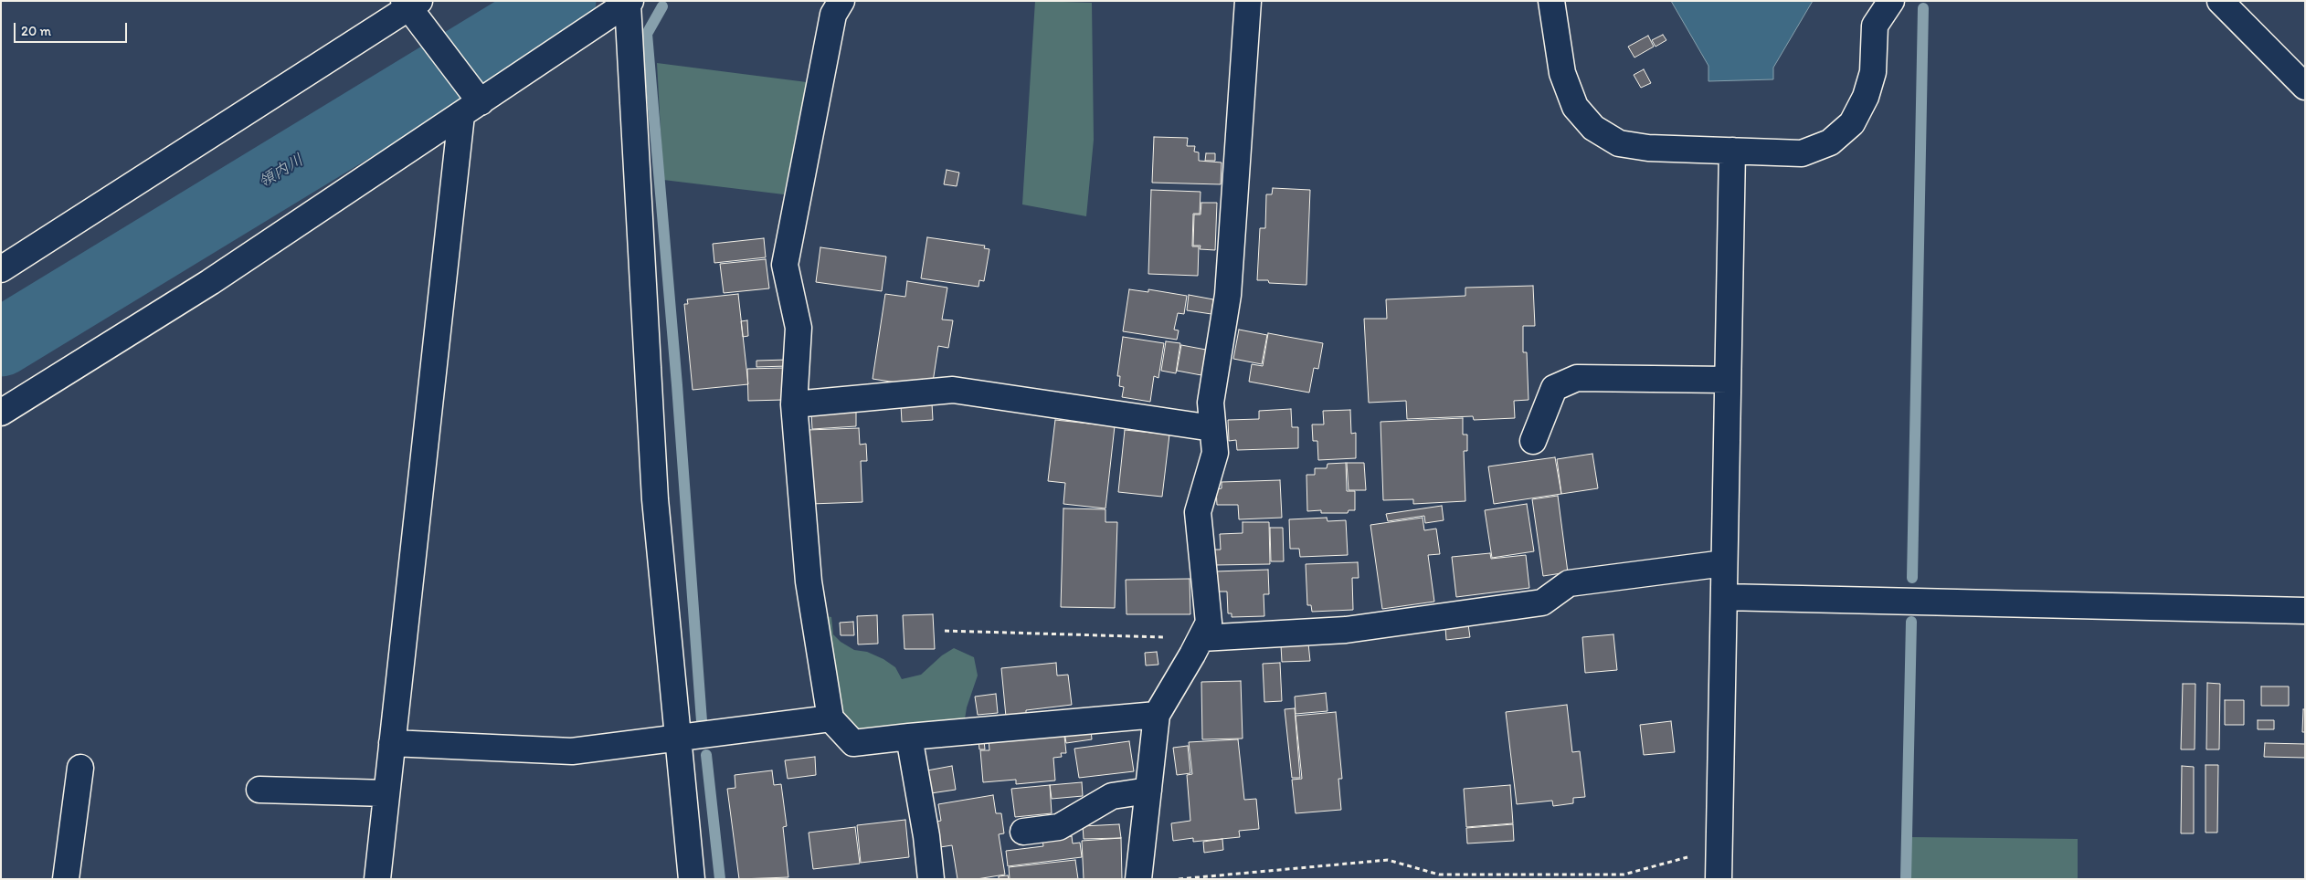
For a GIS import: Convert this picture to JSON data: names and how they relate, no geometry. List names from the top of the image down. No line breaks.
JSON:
{"water":["領内川"],"scale_bar":"20 m"}
